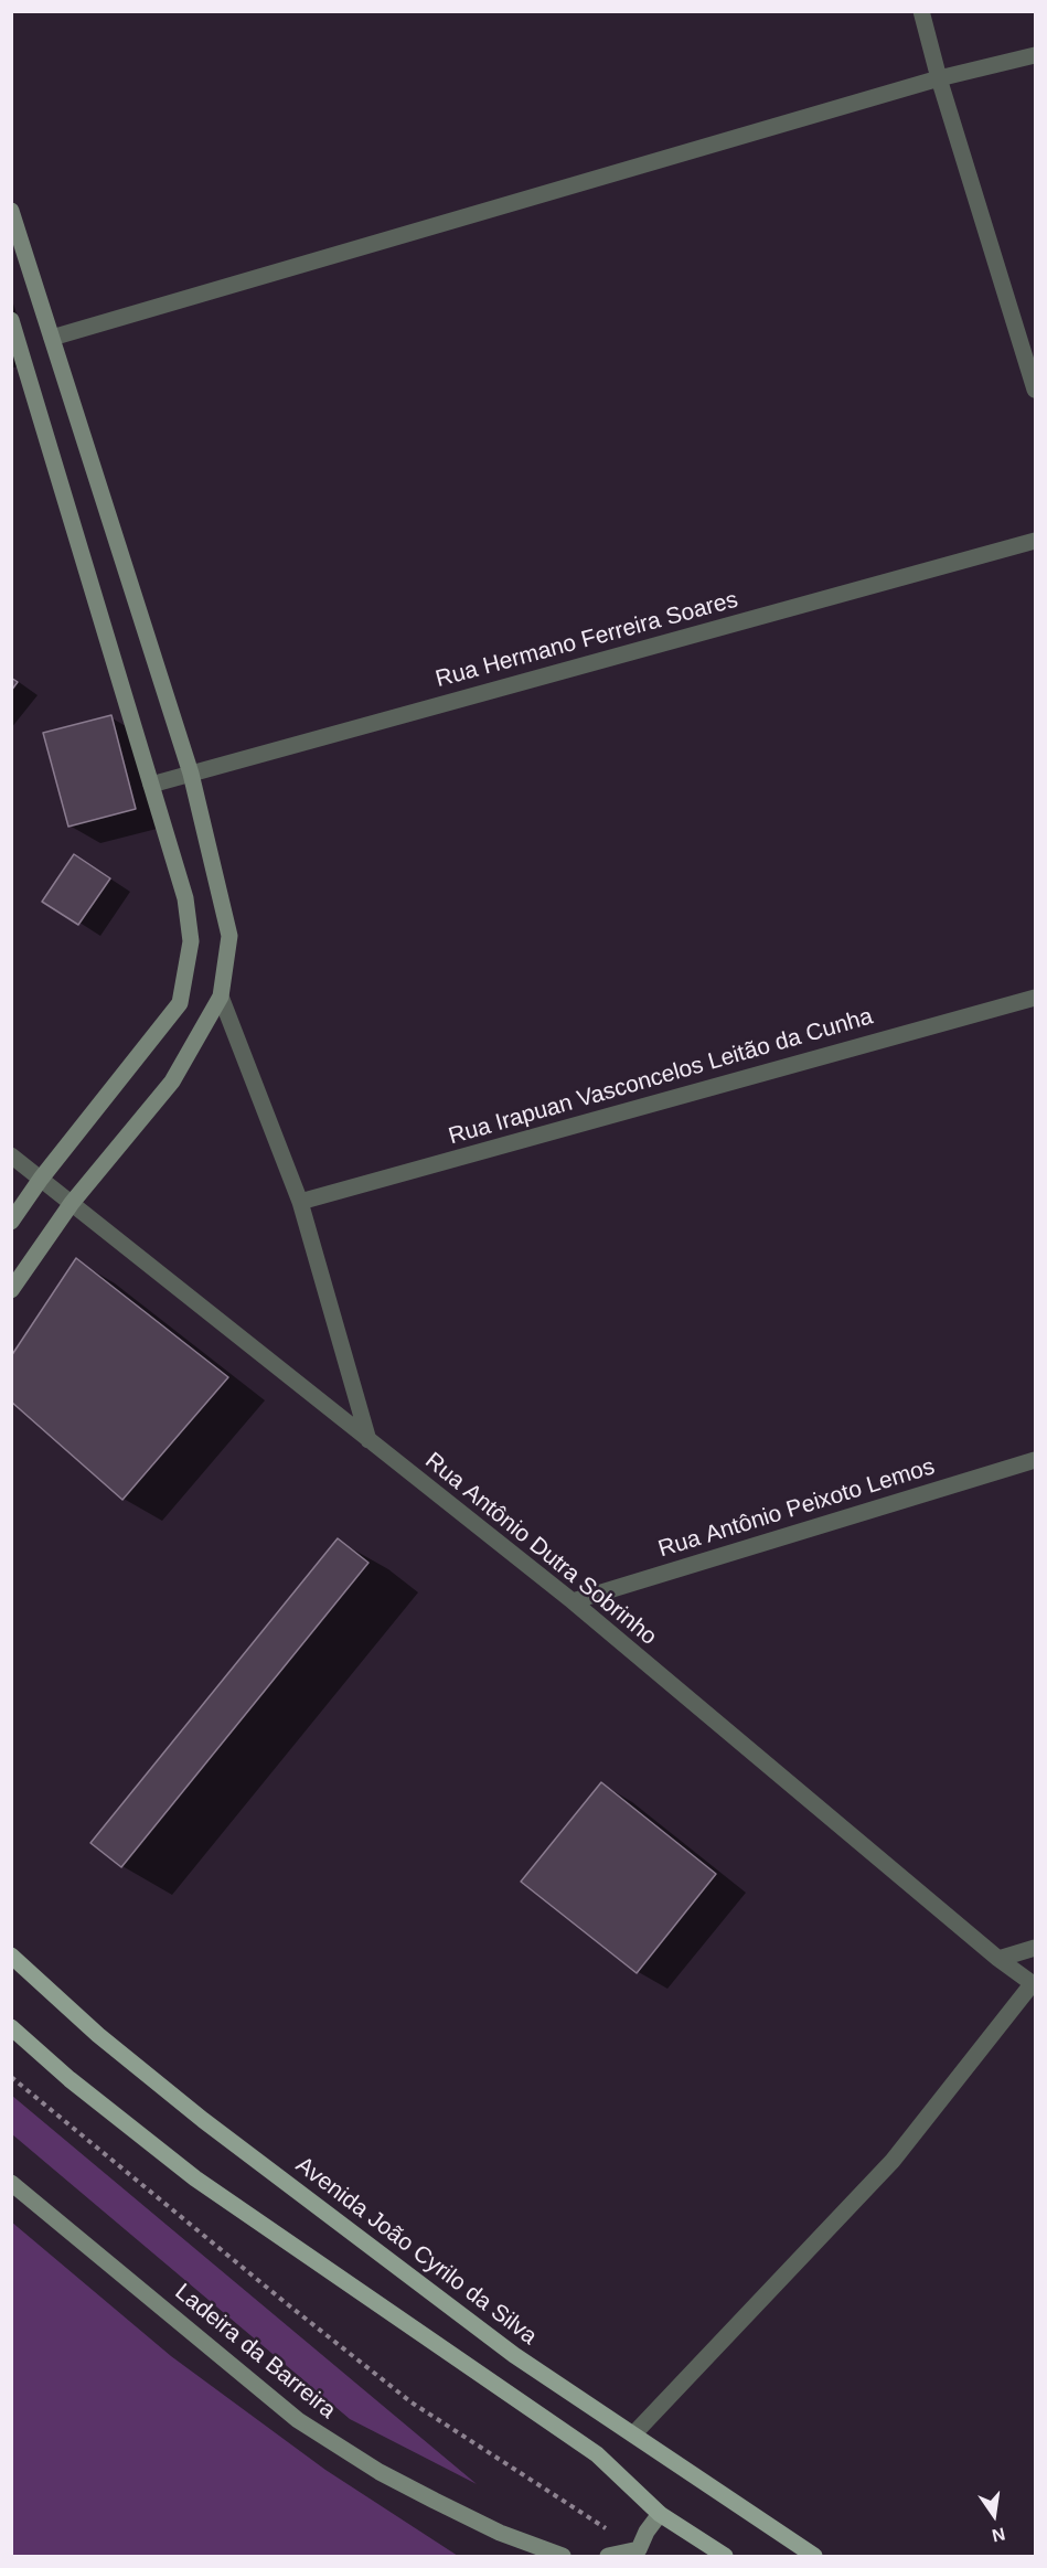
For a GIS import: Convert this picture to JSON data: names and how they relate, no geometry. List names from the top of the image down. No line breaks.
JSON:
{"streets":{"main road":["Avenida João Cyrilo da Silva","Ladeira da Barreira"],"street":["Rua Hermano Ferreira Soares","Rua Irapuan Vasconcelos Leitão da Cunha","Rua Antônio Peixoto Lemos","Rua Antônio Dutra Sobrinho"]},"crossings":[["Rua Antônio Peixoto Lemos","Rua Antônio Dutra Sobrinho"]],"north":"bottom"}
